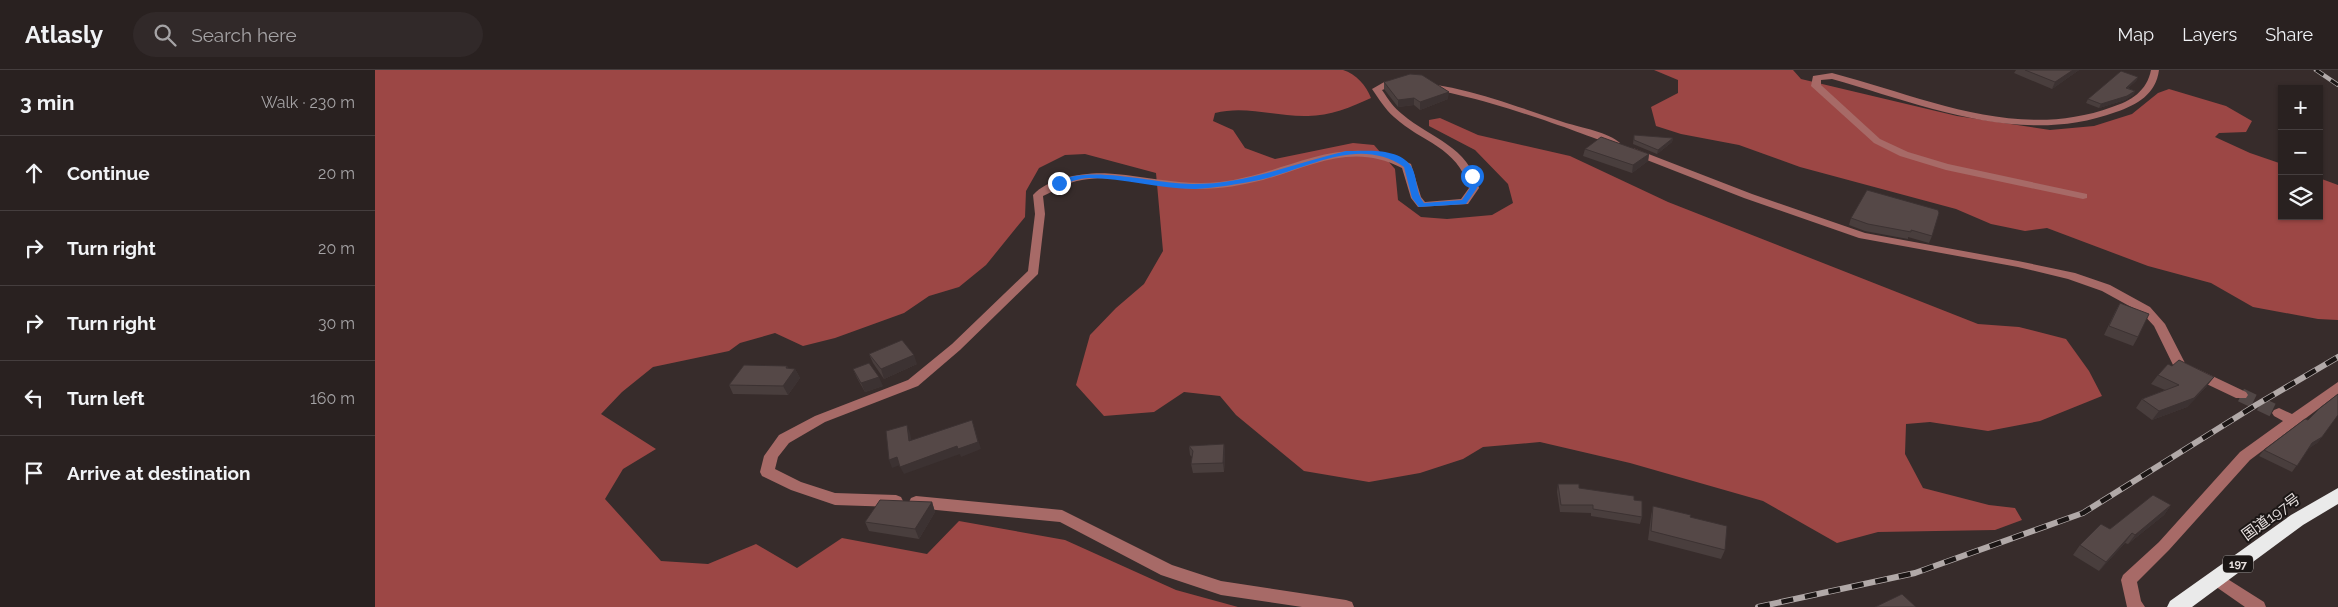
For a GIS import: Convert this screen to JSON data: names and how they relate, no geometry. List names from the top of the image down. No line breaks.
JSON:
{"streets":{"highway":["国道197号","197"]},"page":{"header":"Atlasly","search":"Search here","nav":["Map","Layers","Share"],"heading":["3 min","Walk · 230 m"],"map_buttons":["+","−"],"list":[["Continue","20 m"],["Turn right","20 m"],["Turn right","30 m"],["Turn left","160 m"],"Arrive at destination"]}}
